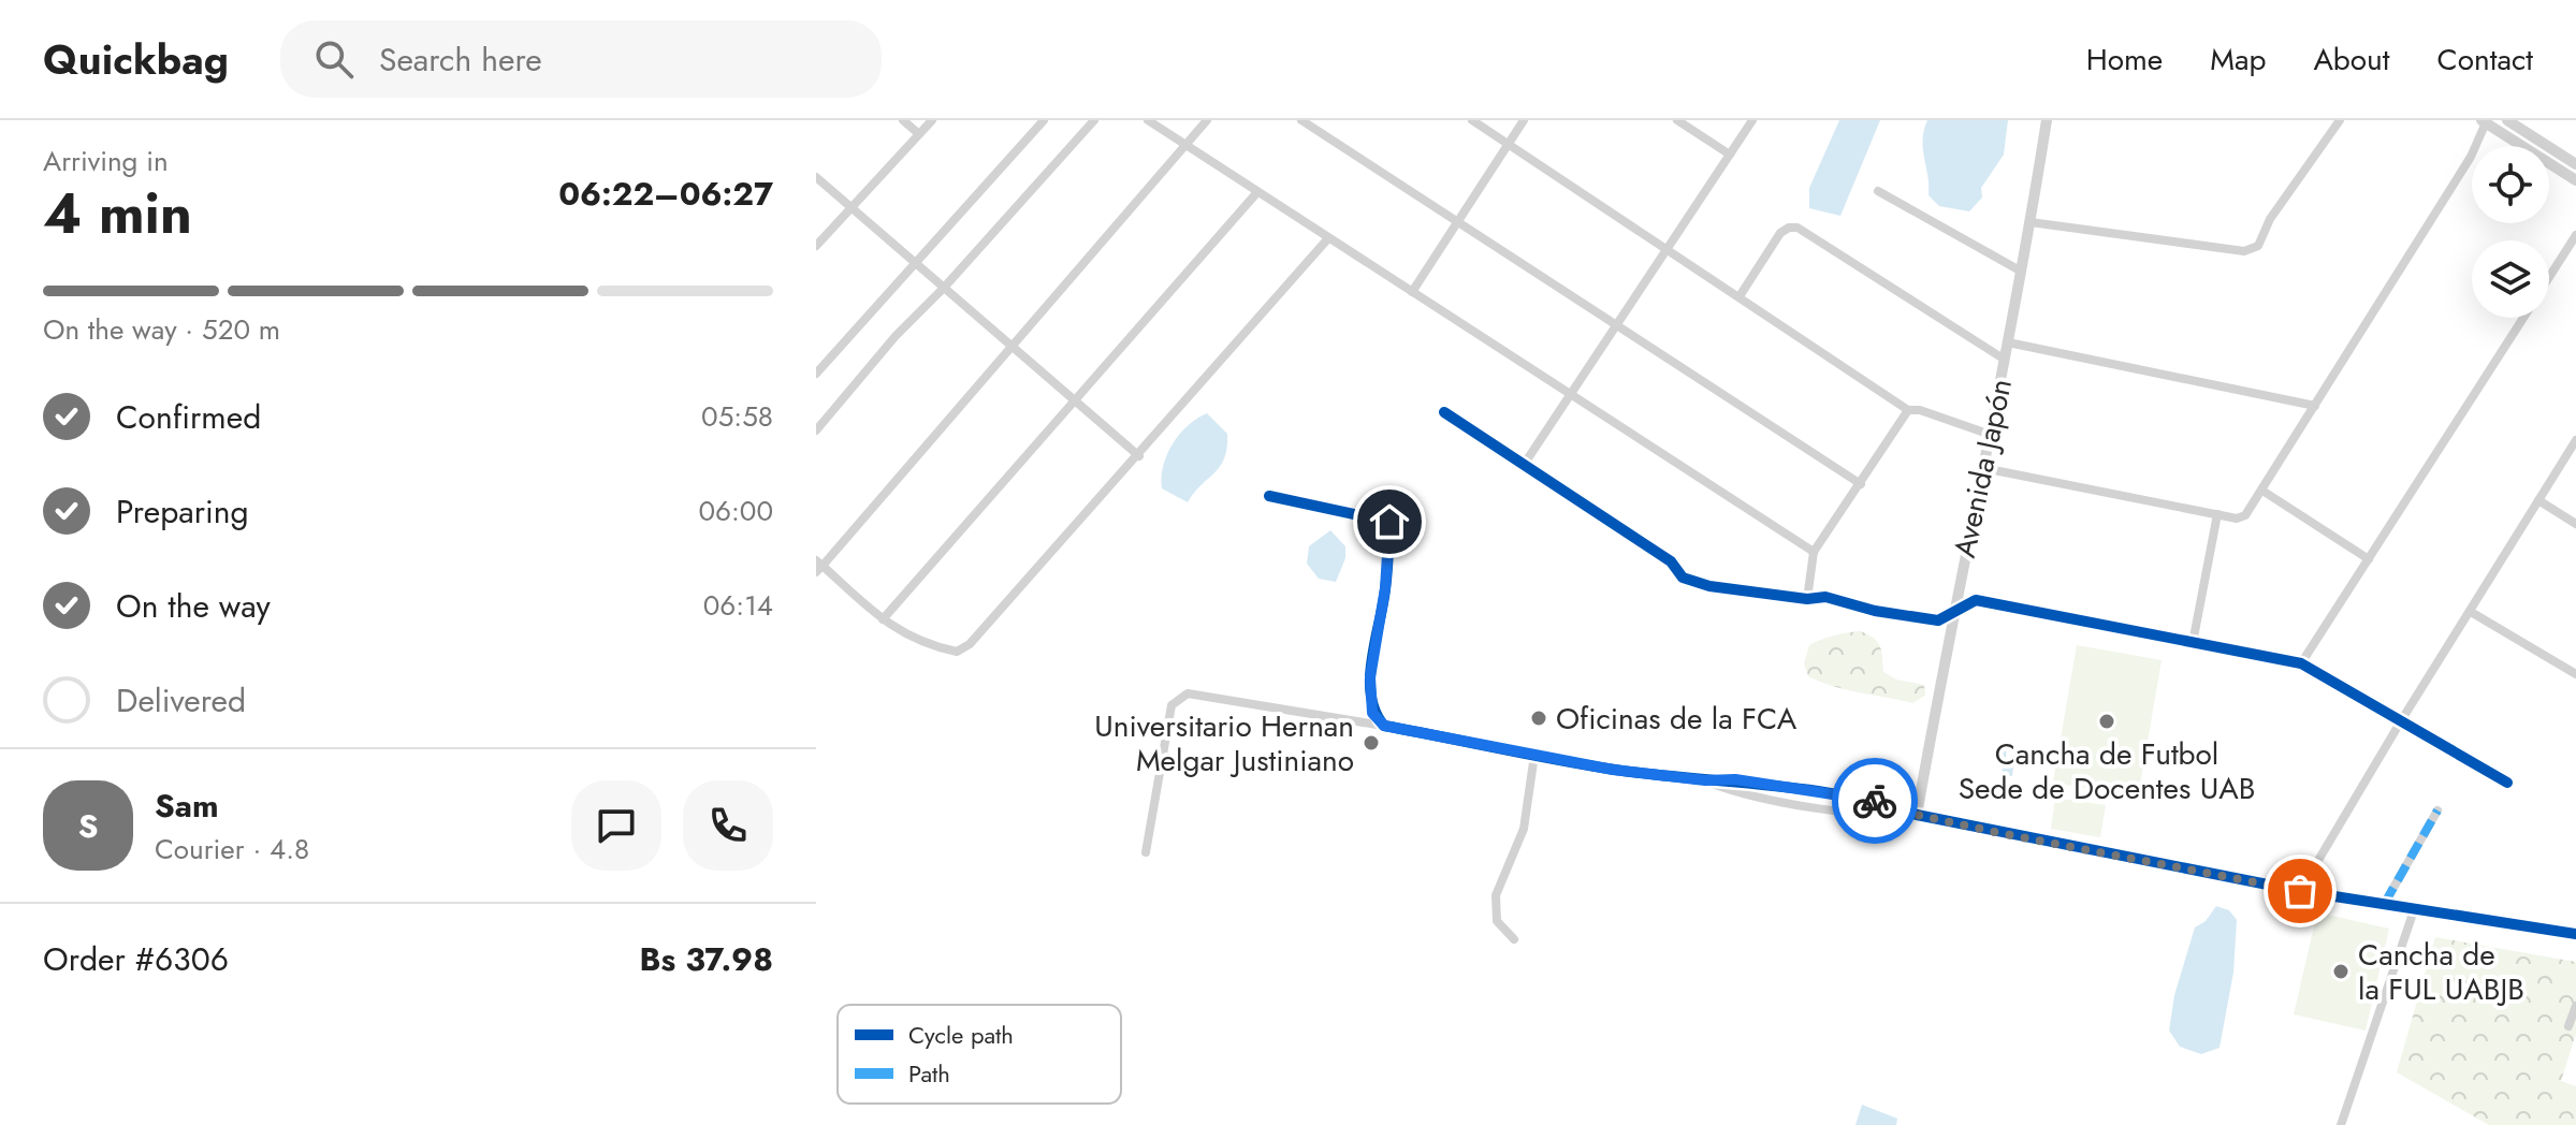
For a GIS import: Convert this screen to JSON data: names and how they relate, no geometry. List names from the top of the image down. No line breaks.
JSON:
{"streets":{"street":["Avenida Japón"]},"places":["Oficinas de la FCA","Cancha de Futbol Sede de Docentes UAB","Universitario Hernan Melgar Justiniano","Cancha de la FUL UABJB"],"legend":["Cycle path","Path"],"page":{"header":"Quickbag","search":"Search here","nav":["Home","Map","About","Contact"],"heading":["4 min","Arriving in","06:22–06:27"],"panel":["Sam","Courier · 4.8","Order #6306","Bs 37.98"],"bar":"On the way · 520 m","list":[["Confirmed","05:58"],["Preparing","06:00"],["On the way","06:14"],"Delivered"],"round":"S"}}
